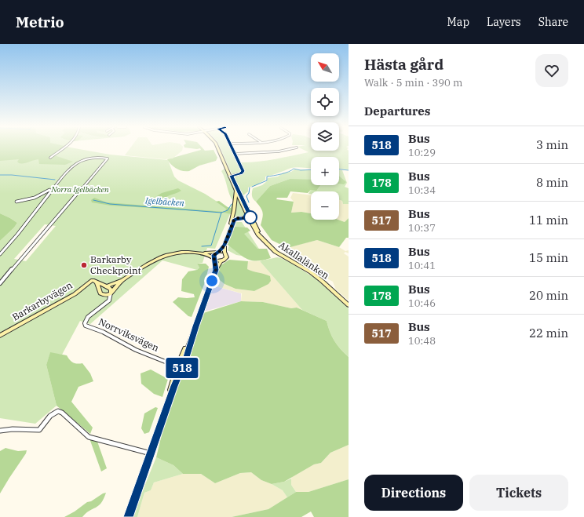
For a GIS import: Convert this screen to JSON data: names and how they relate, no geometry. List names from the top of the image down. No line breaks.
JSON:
{"streets":{"street":["Akallalänken","Barkarbyvägen","Norrviksvägen"]},"water":["Igelbäcken"],"parks":["Norra Igelbäcken"],"places":["Barkarby Checkpoint"],"lines":["bus line 518"],"north":"top left","page":{"header":"Metrio","nav":["Map","Layers","Share"],"on_map":"518","heading":[["Hästa gård","Walk · 5 min · 390 m"],"Departures"],"map_buttons":["+","−"],"list":[{"mark":"518","name":"Bus","note":"10:29","value":"3 min"},{"mark":"178","name":"Bus","note":"10:34","value":"8 min"},{"mark":"517","name":"Bus","note":"10:37","value":"11 min"},{"mark":"518","name":"Bus","note":"10:41","value":"15 min"},{"mark":"178","name":"Bus","note":"10:46","value":"20 min"},{"mark":"517","name":"Bus","note":"10:48","value":"22 min"}],"buttons":["Directions","Tickets"]}}
